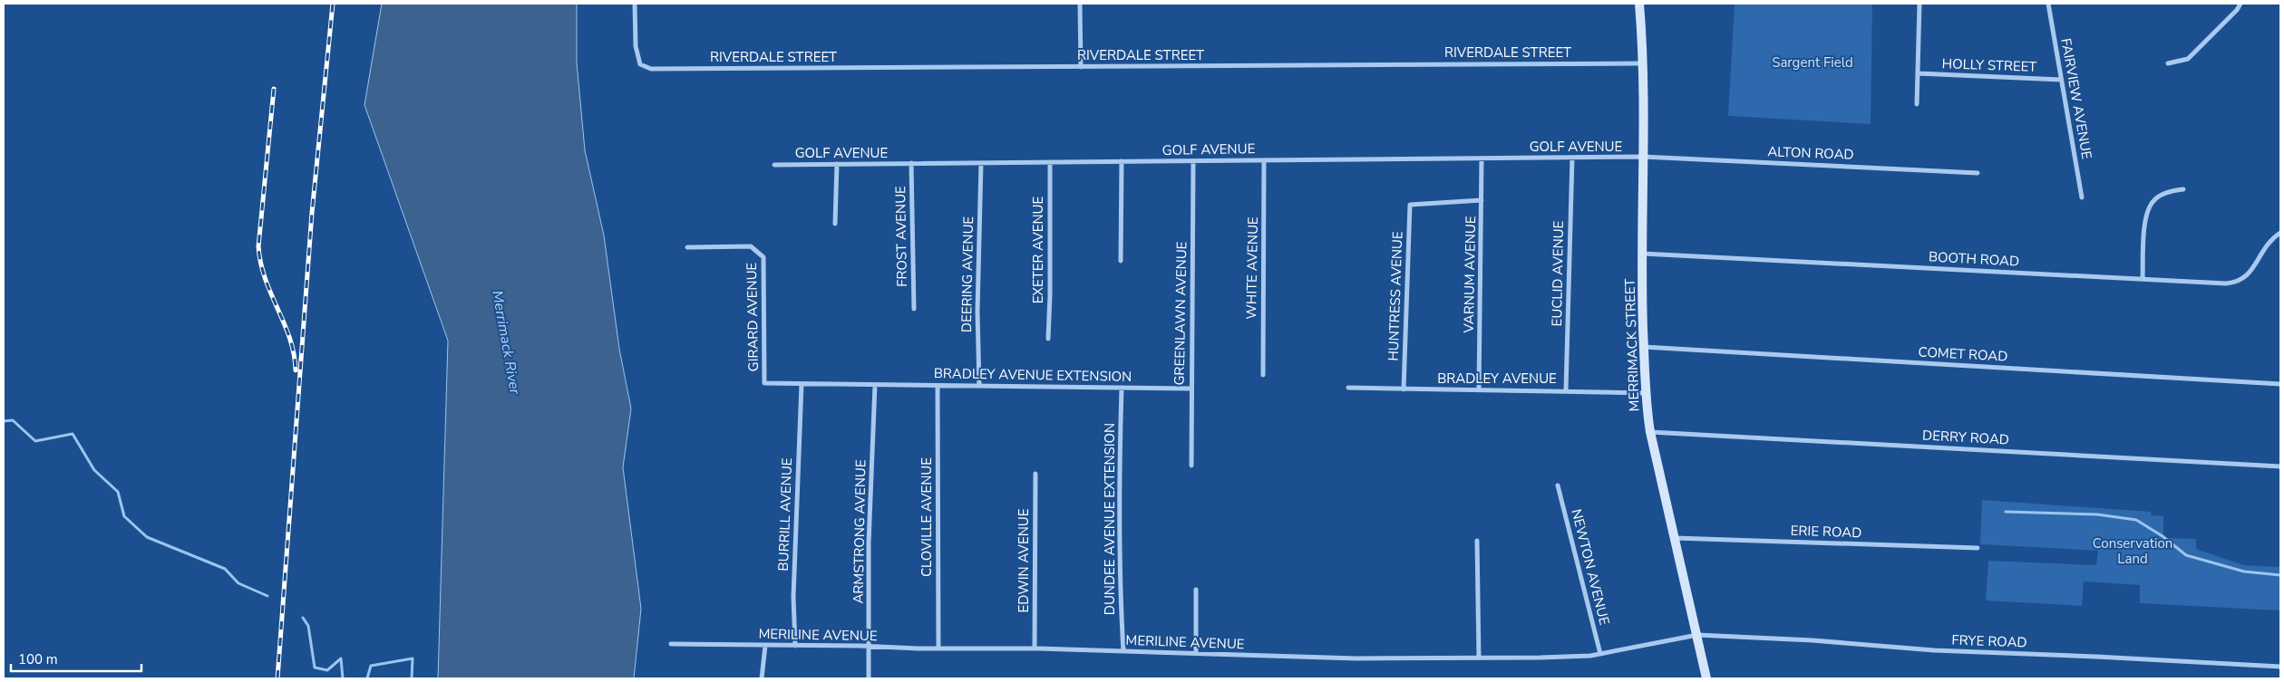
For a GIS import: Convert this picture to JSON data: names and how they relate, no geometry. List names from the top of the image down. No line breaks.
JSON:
{"streets":{"main road":["MERRIMACK STREET"],"street":["RIVERDALE STREET","HOLLY STREET","FAIRVIEW AVENUE","GOLF AVENUE","ALTON ROAD","FROST AVENUE","EXETER AVENUE","BOOTH ROAD","WHITE AVENUE","EUCLID AVENUE","DEERING AVENUE","VARNUM AVENUE","HUNTRESS AVENUE","GREENLAWN AVENUE","GIRARD AVENUE","COMET ROAD","BRADLEY AVENUE EXTENSION","BRADLEY AVENUE","DERRY ROAD","BURRILL AVENUE","CLOVILLE AVENUE","DUNDEE AVENUE EXTENSION","ARMSTRONG AVENUE","ERIE ROAD","EDWIN AVENUE","NEWTON AVENUE","MERILINE AVENUE","FRYE ROAD"]},"crossings":[["RIVERDALE STREET","MERRIMACK STREET"],["HOLLY STREET","FAIRVIEW AVENUE"],["GOLF AVENUE","ALTON ROAD"],["GOLF AVENUE","FROST AVENUE"],["GOLF AVENUE","EXETER AVENUE"],["GOLF AVENUE","WHITE AVENUE"],["GOLF AVENUE","EUCLID AVENUE"],["GOLF AVENUE","DEERING AVENUE"],["GOLF AVENUE","VARNUM AVENUE"],["GOLF AVENUE","GREENLAWN AVENUE"],["GOLF AVENUE","MERRIMACK STREET"],["ALTON ROAD","MERRIMACK STREET"],["BOOTH ROAD","MERRIMACK STREET"],["EUCLID AVENUE","BRADLEY AVENUE"],["DEERING AVENUE","BRADLEY AVENUE EXTENSION"],["VARNUM AVENUE","HUNTRESS AVENUE"],["VARNUM AVENUE","BRADLEY AVENUE"],["HUNTRESS AVENUE","BRADLEY AVENUE"],["GREENLAWN AVENUE","BRADLEY AVENUE EXTENSION"],["GIRARD AVENUE","BURRILL AVENUE"],["MERRIMACK STREET","COMET ROAD"],["MERRIMACK STREET","BRADLEY AVENUE"],["MERRIMACK STREET","DERRY ROAD"],["MERRIMACK STREET","ERIE ROAD"],["MERRIMACK STREET","MERILINE AVENUE"],["MERRIMACK STREET","FRYE ROAD"],["BRADLEY AVENUE EXTENSION","CLOVILLE AVENUE"],["BRADLEY AVENUE EXTENSION","DUNDEE AVENUE EXTENSION"],["BRADLEY AVENUE EXTENSION","ARMSTRONG AVENUE"],["BURRILL AVENUE","MERILINE AVENUE"],["CLOVILLE AVENUE","MERILINE AVENUE"],["DUNDEE AVENUE EXTENSION","MERILINE AVENUE"],["ARMSTRONG AVENUE","MERILINE AVENUE"],["EDWIN AVENUE","MERILINE AVENUE"],["NEWTON AVENUE","MERILINE AVENUE"],["MERILINE AVENUE","FRYE ROAD"]],"water":["Merrimack River"],"parks":["Sargent Field","Conservation Land"],"scale_bar":"100 m"}
